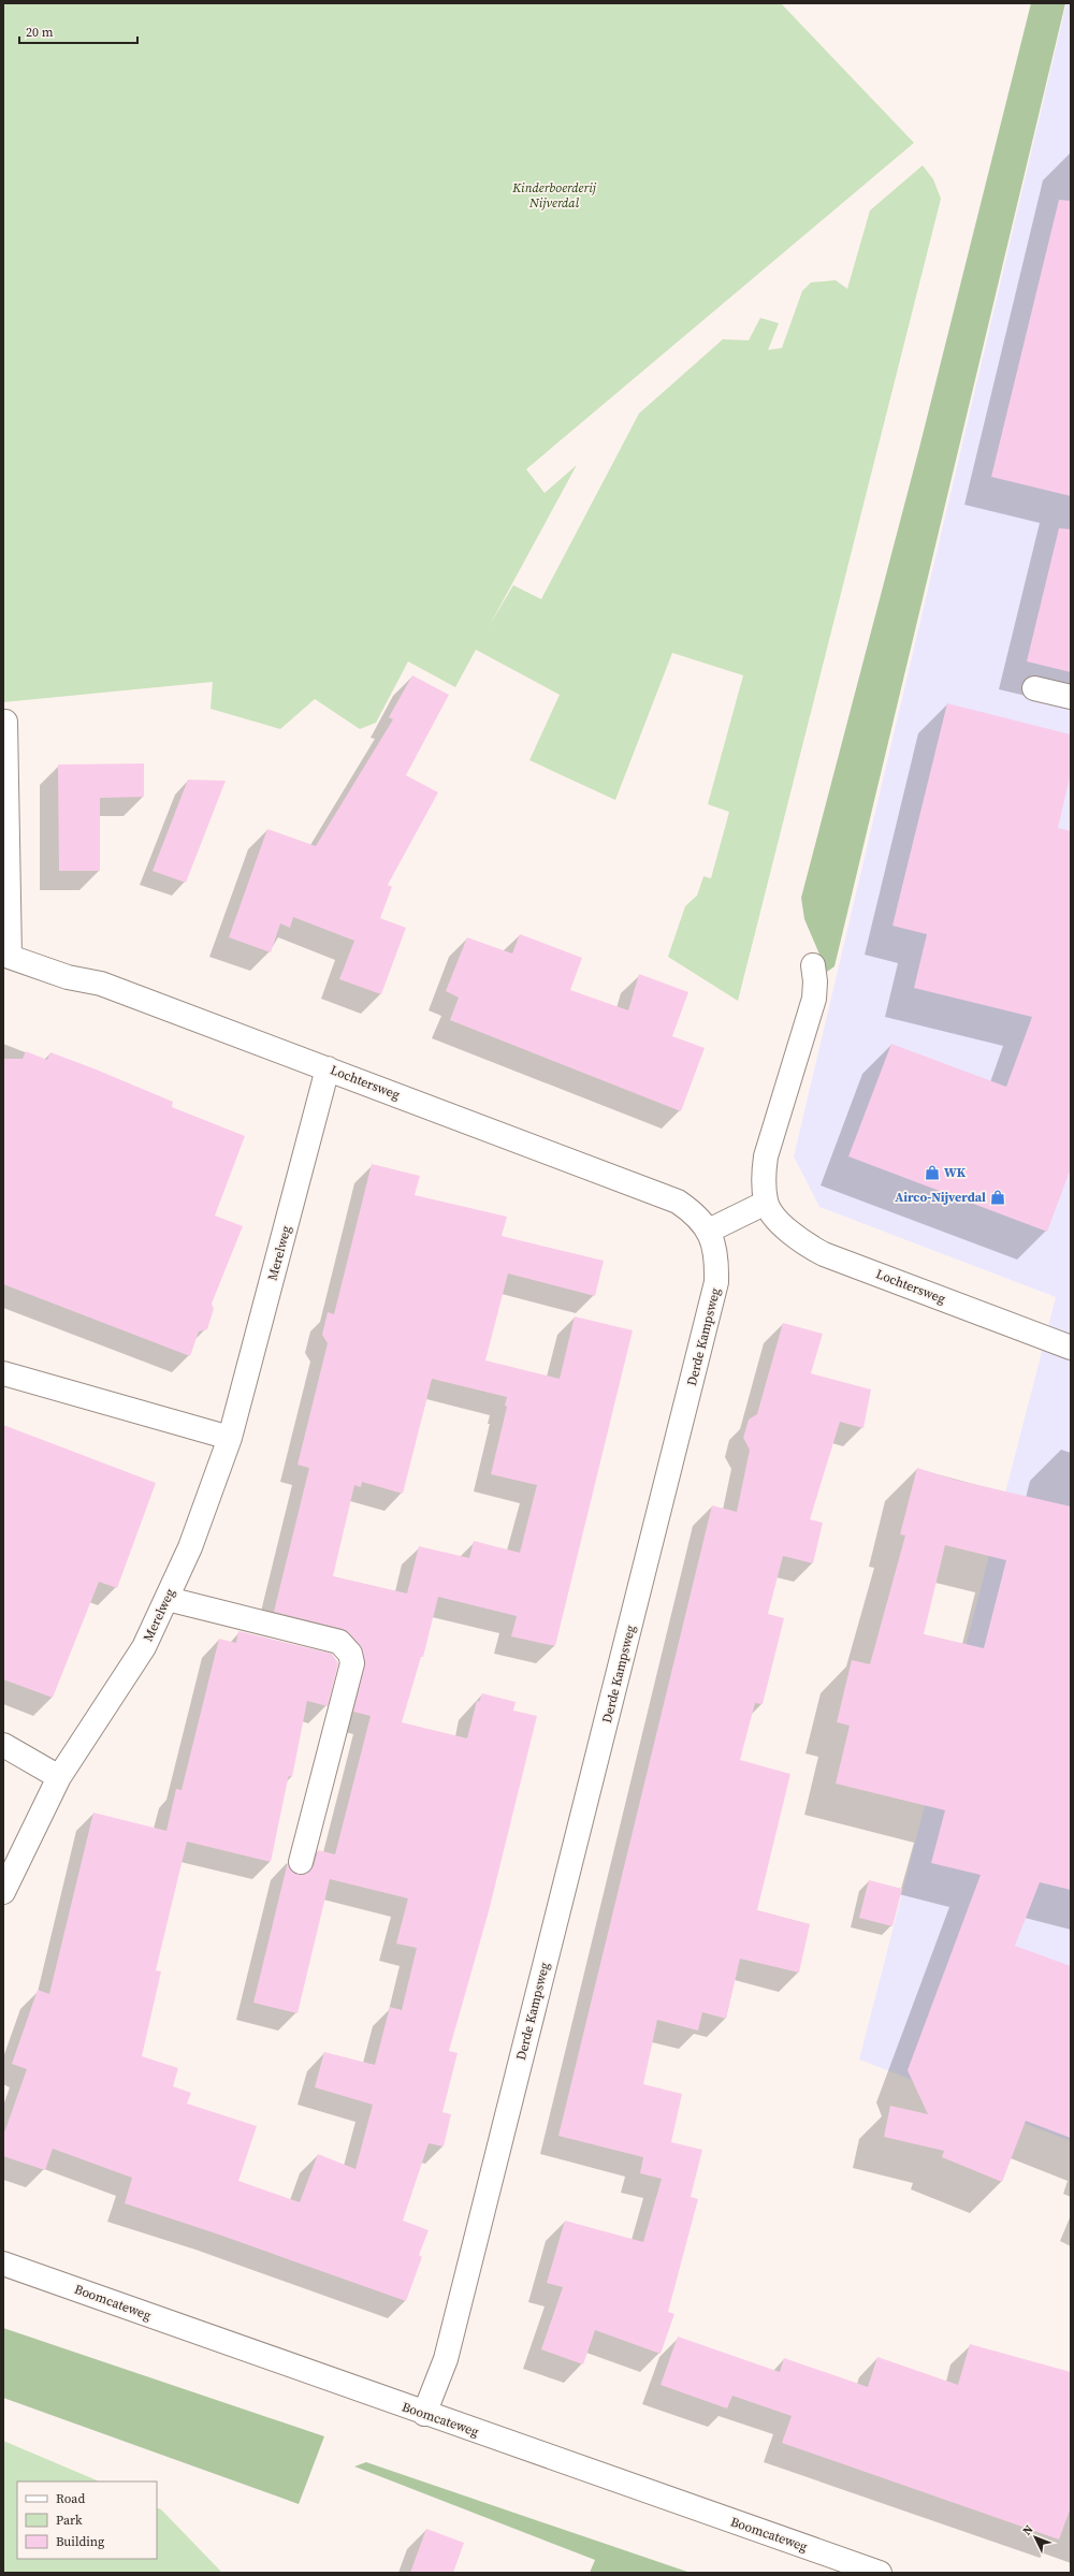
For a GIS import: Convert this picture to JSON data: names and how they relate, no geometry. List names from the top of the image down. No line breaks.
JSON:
{"streets":{"street":["Lochtersweg","Merelweg","Derde Kampsweg","Boomcateweg"]},"crossings":[["Lochtersweg","Merelweg"],["Lochtersweg","Derde Kampsweg"],["Derde Kampsweg","Boomcateweg"]],"parks":["Kinderboerderij Nijverdal"],"places":{"shop":["WK","Airco-Nijverdal"]},"legend":["Road","Park","Building"],"scale_bar":"20 m","north":"top left"}
